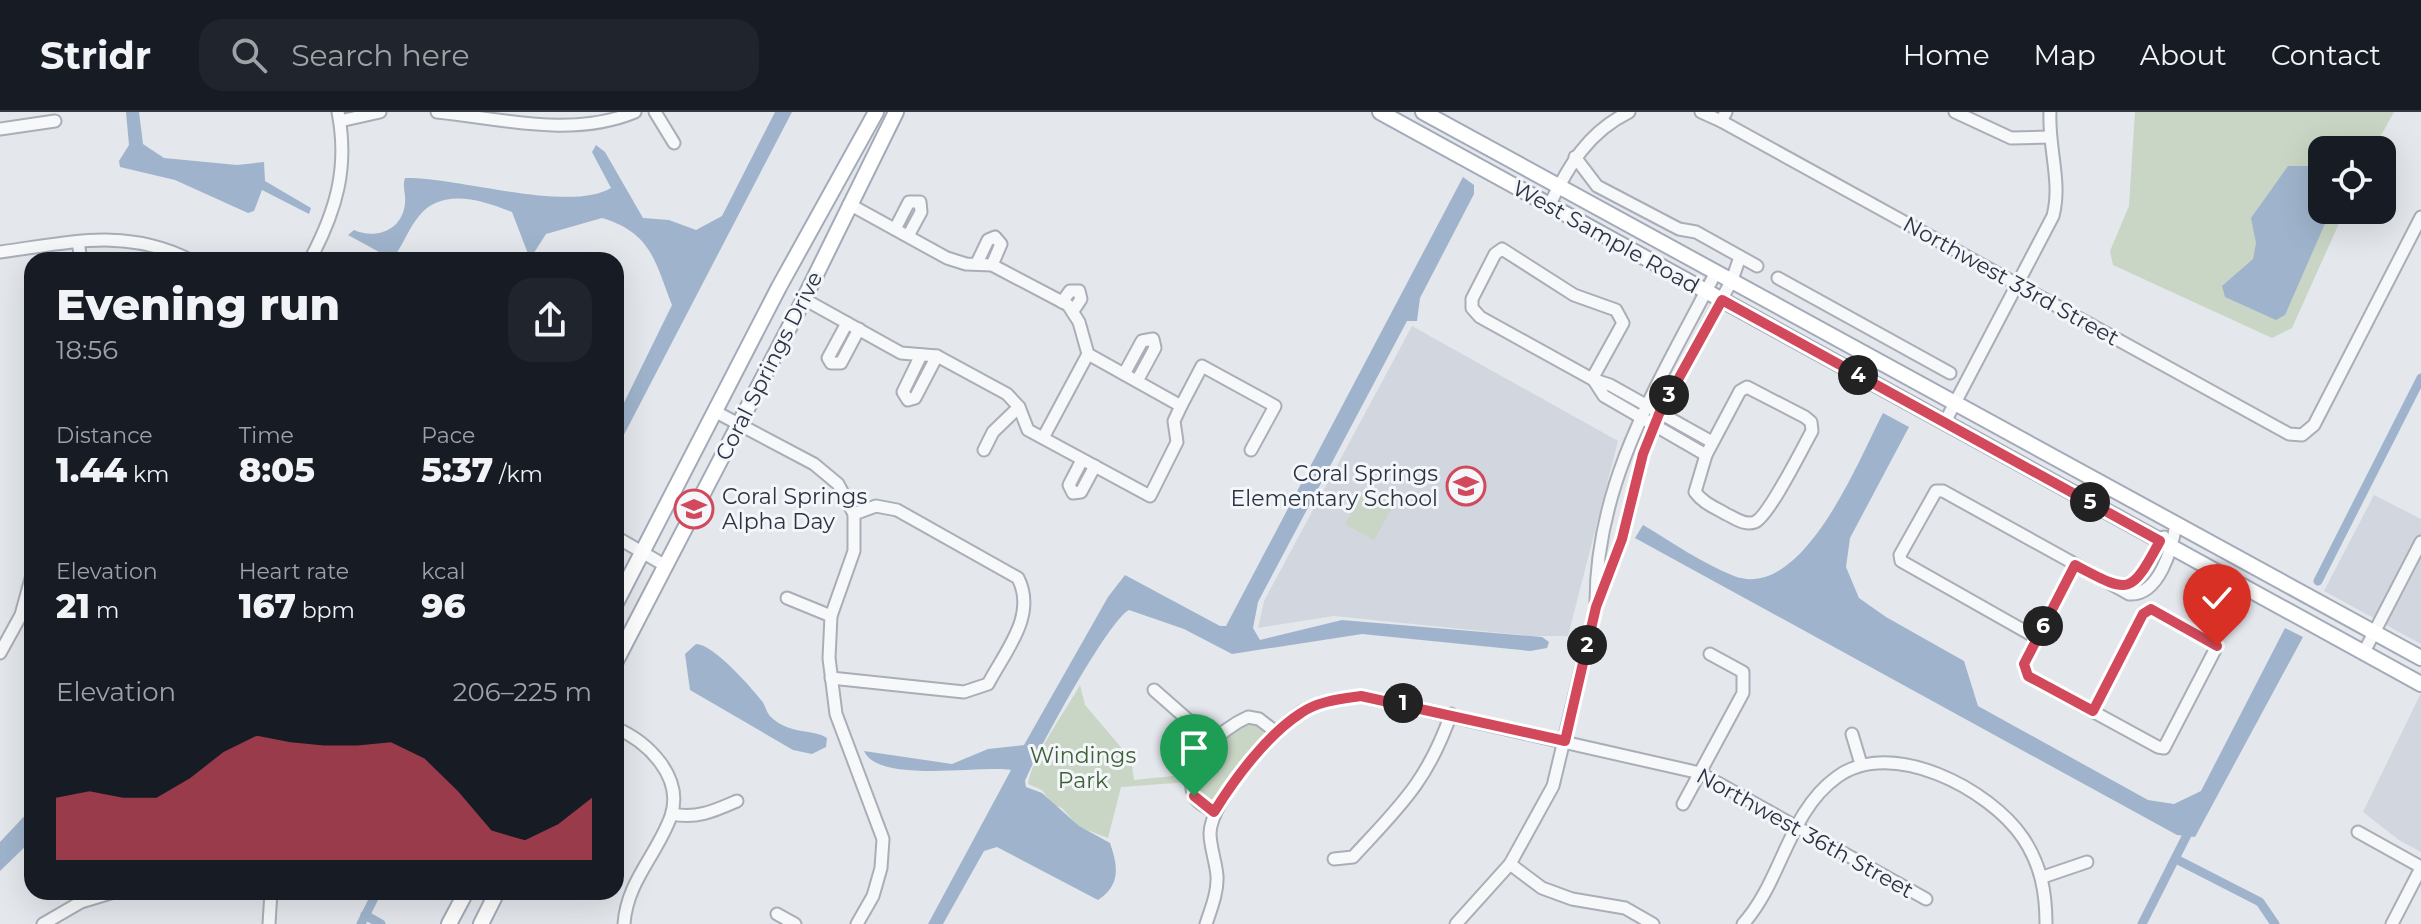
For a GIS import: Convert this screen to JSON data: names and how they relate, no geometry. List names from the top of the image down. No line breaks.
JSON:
{"streets":{"main road":["West Sample Road","Coral Springs Drive"],"street":["Northwest 33rd Street","Northwest 36th Street"]},"parks":["Windings Park"],"places":{"school or university":["Coral Springs Elementary School","Coral Springs Alpha Day"]},"page":{"header":"Stridr","search":"Search here","nav":["Home","Map","About","Contact"],"heading":["Evening run","18:56"],"pins":["4","3","5","6","2","1"],"stats":[["Distance","1.44 km"],["Time","8:05"],["Pace","5:37 /km"],["Elevation","21 m"],["Heart rate","167 bpm"],["kcal","96"]],"chart":["Elevation","206–225 m"]}}
